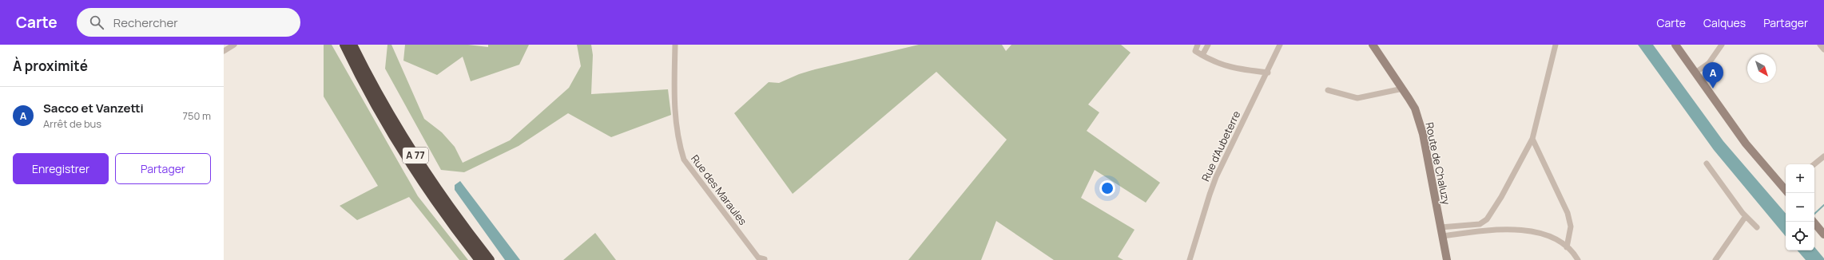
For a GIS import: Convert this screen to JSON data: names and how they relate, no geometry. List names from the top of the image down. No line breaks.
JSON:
{"streets":{"highway":["A 77"],"street":["Rue d'Aubeterre","Route de Chaluzy","Rue des Maraules"]},"north":"bottom right","page":{"header":"Carte","search":"Rechercher","nav":["Carte","Calques","Partager"],"heading":"À proximité","pins":"A","list":[{"mark":"A","name":"Sacco et Vanzetti","note":"Arrêt de bus","value":"750 m"}],"buttons":["Enregistrer","Partager"],"map_buttons":["+","−"]}}
